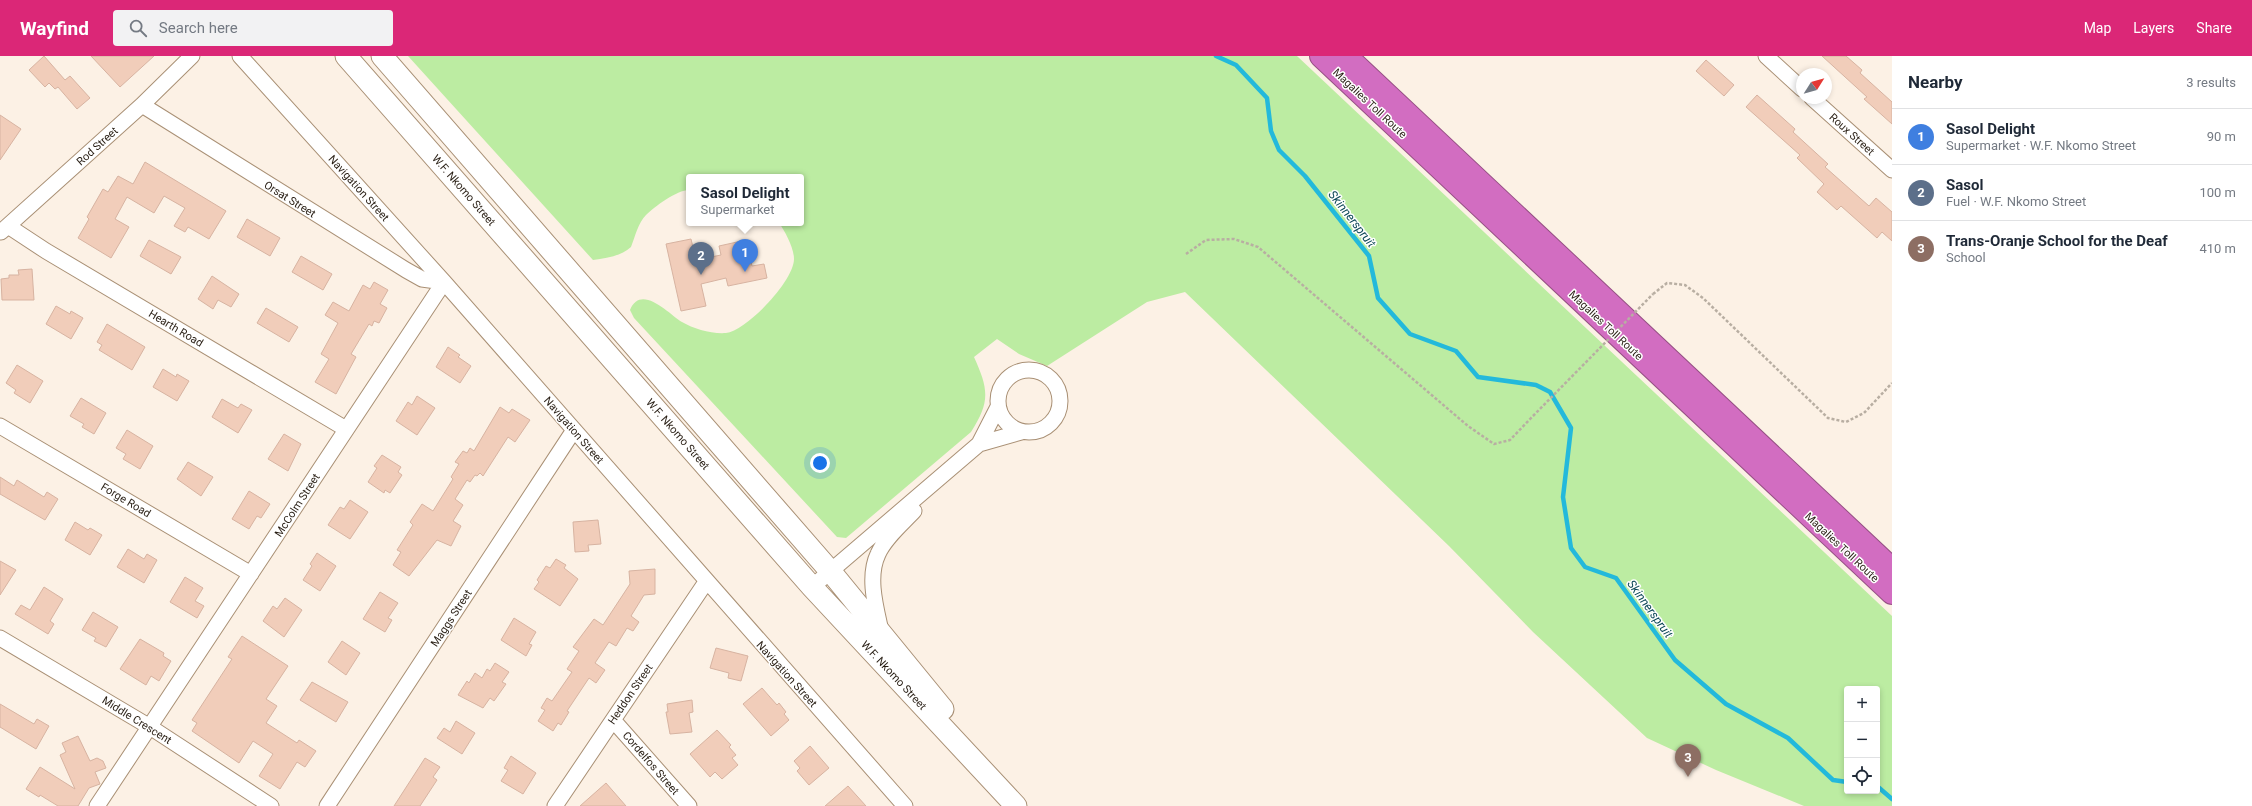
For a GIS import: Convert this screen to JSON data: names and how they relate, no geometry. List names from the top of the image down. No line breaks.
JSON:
{"streets":{"highway":["Magalies Toll Route"],"main road":["W.F. Nkomo Street"],"street":["Roux Street","Rod Street","Navigation Street","Orsat Street","Hearth Road","Forge Road","McColm Street","Maggs Street","Heddon Street","Middle Crescent","Cordelfos Street"]},"crossings":[["Rod Street","Orsat Street"],["Rod Street","Hearth Road"],["Navigation Street","Orsat Street"],["Navigation Street","McColm Street"],["Navigation Street","Maggs Street"],["Navigation Street","Heddon Street"],["Orsat Street","McColm Street"],["Hearth Road","McColm Street"],["Forge Road","McColm Street"],["McColm Street","Middle Crescent"],["Heddon Street","Cordelfos Street"]],"water":["Skinnerspruit"],"north":"top right","page":{"header":"Wayfind","search":"Search here","nav":["Map","Layers","Share"],"heading":["Nearby","3 results"],"list":[{"mark":"1","name":"Sasol Delight","note":"Supermarket · W.F. Nkomo Street","value":"90 m"},{"mark":"2","name":"Sasol","note":"Fuel · W.F. Nkomo Street","value":"100 m"},{"mark":"3","name":"Trans-Oranje School for the Deaf","note":"School","value":"410 m"}],"popup":["Sasol Delight","Supermarket"],"pins":["1","2","3"],"map_buttons":["+","−"]}}
